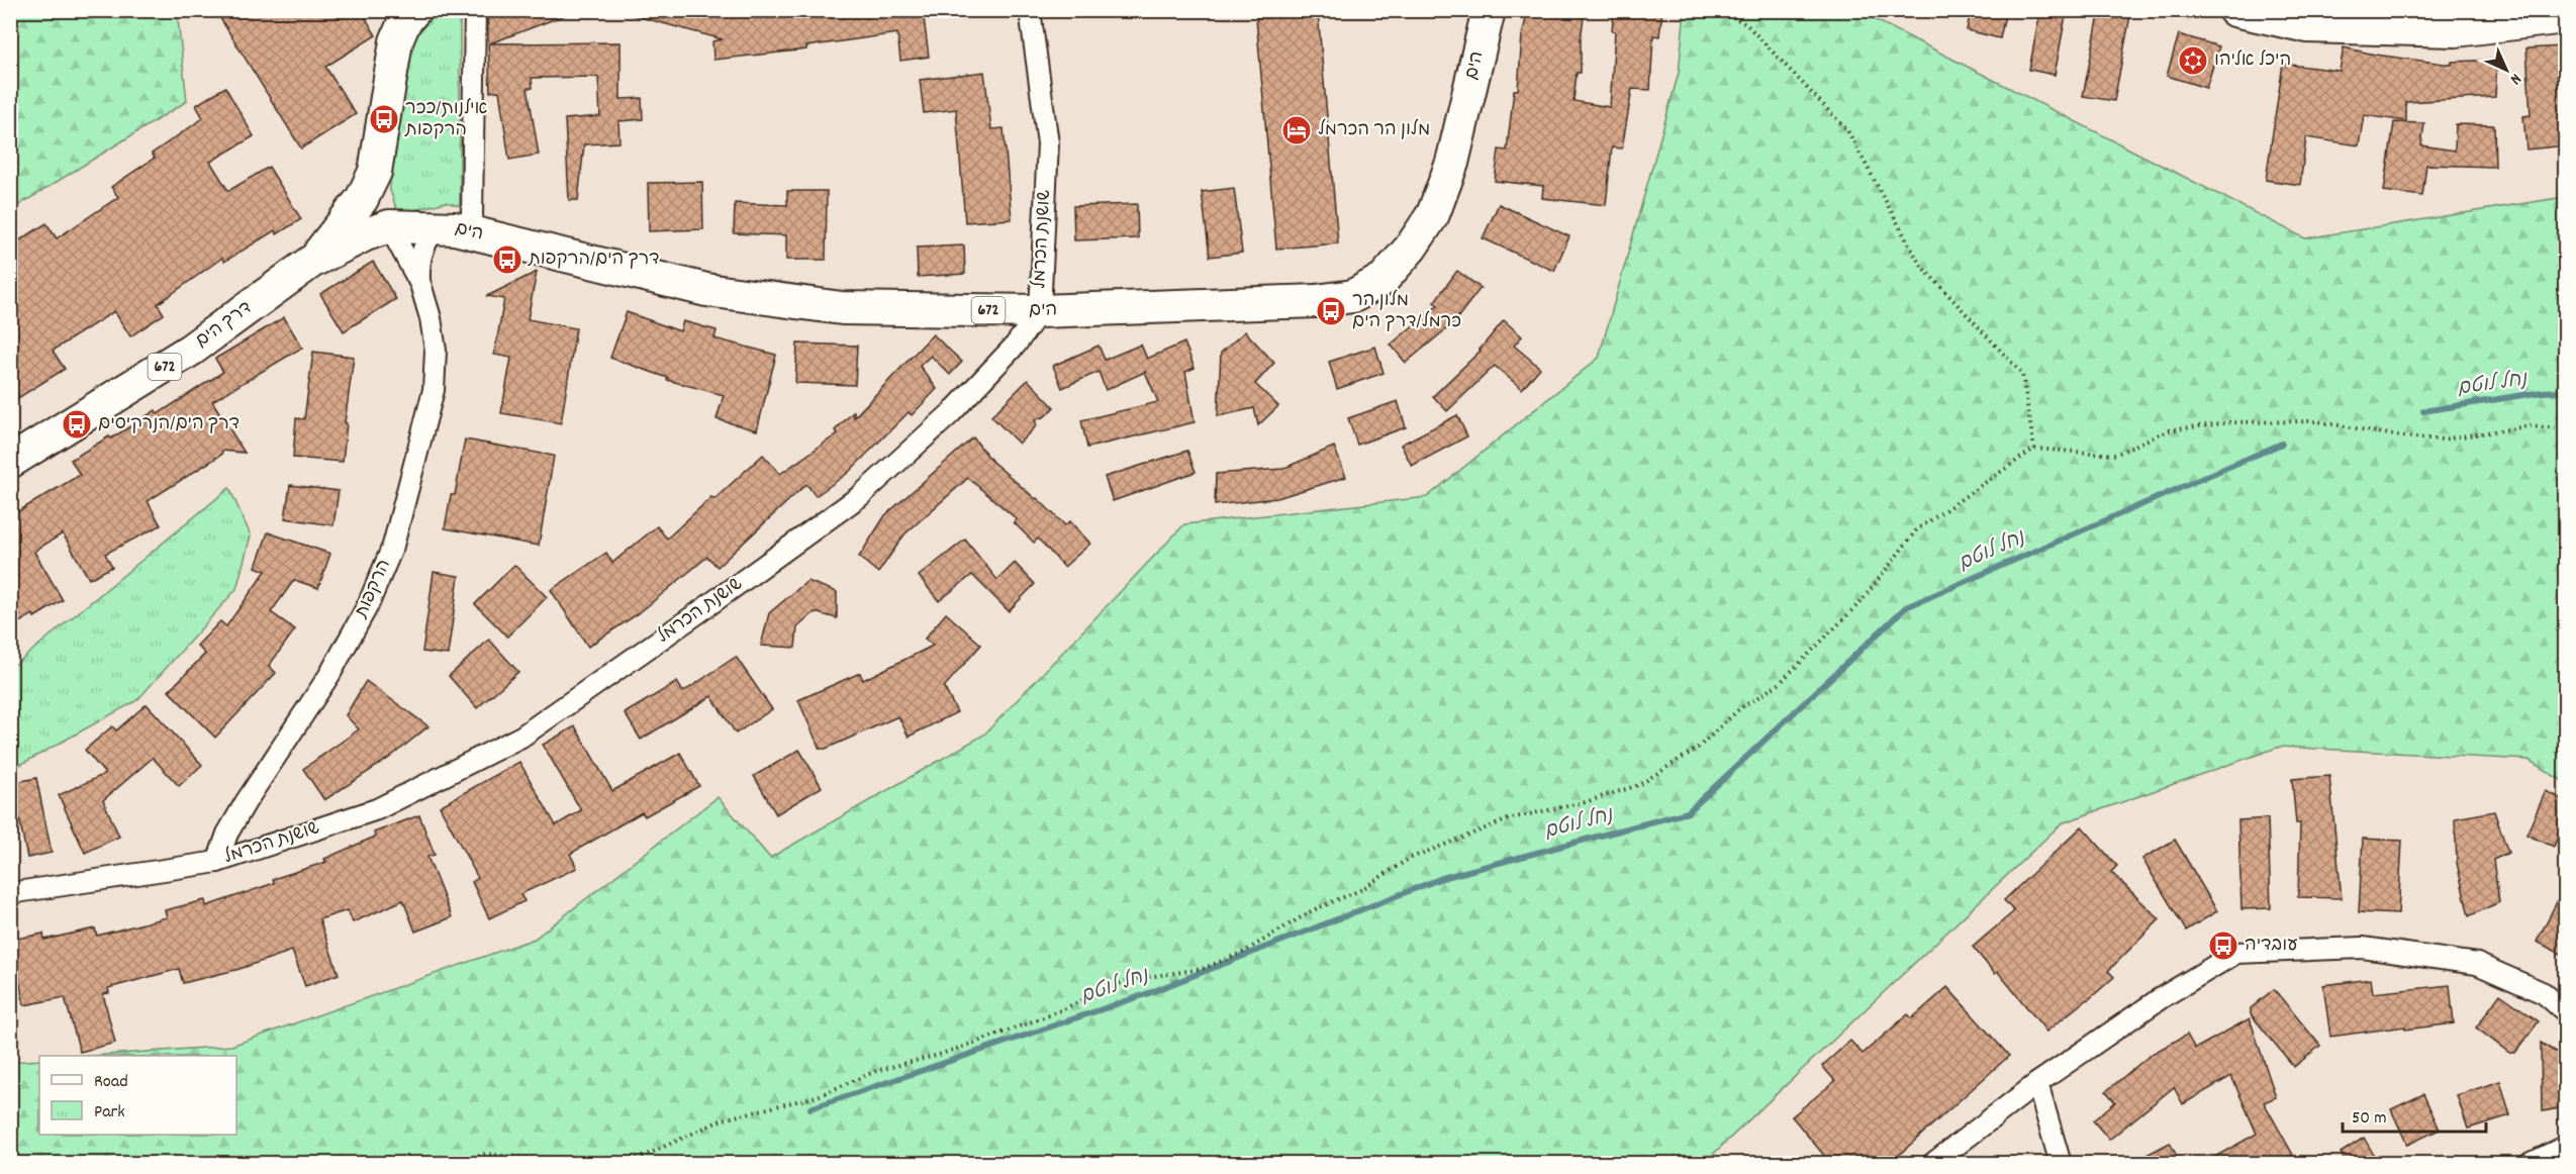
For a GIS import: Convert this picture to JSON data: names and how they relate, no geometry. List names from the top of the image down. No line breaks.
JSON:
{"streets":{"main road":["הים","672","דרך הים"],"street":["שושנת הכרמל","הרקפות"]},"crossings":[["הים","שושנת הכרמל"],["הים","672"],["הים","דרך הים"],["הים","הרקפות"],["שושנת הכרמל","הרקפות"],["672","דרך הים"]],"water":["נחל לוטם"],"places":{"synagogue":["היכל אליהו"],"bus stop":["אילנות/ככר הרקפות","דרך הים/הרקפות","מלון הר כרמל/דרך הים","דרך הים/הנרקיסים","עובדיה"],"hotel":["מלון הר הכרמל"]},"legend":["Road","Park"],"scale_bar":"50 m","north":"bottom right"}
